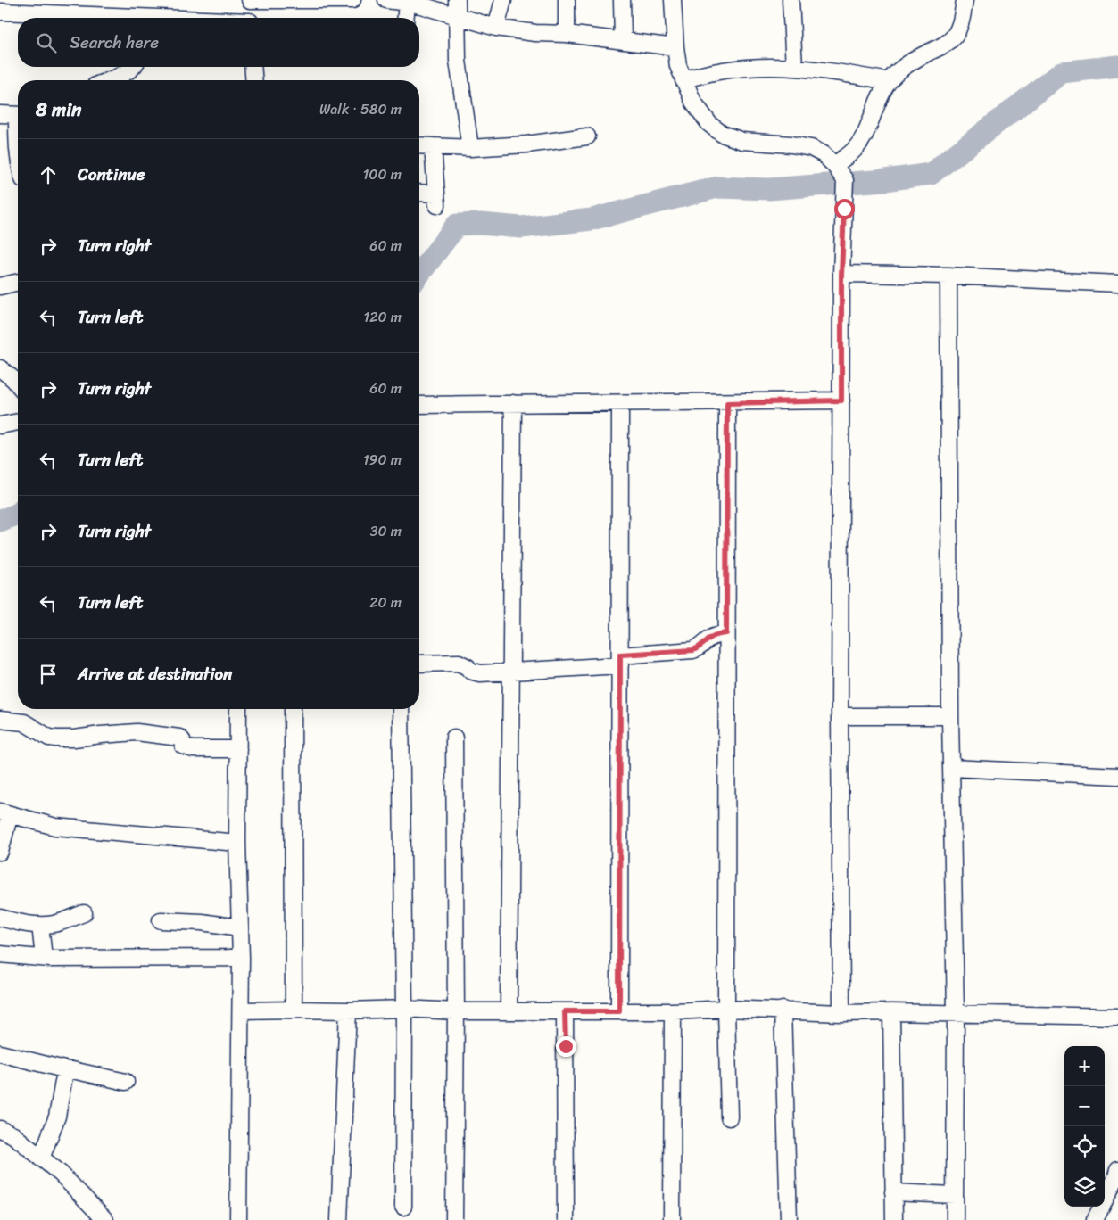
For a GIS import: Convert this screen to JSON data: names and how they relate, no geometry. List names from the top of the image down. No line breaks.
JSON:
{"page":{"search":"Search here","heading":["8 min","Walk · 580 m"],"list":[["Continue","100 m"],["Turn right","60 m"],["Turn left","120 m"],["Turn right","60 m"],["Turn left","190 m"],["Turn right","30 m"],["Turn left","20 m"],"Arrive at destination"],"map_buttons":["+","−"]}}
